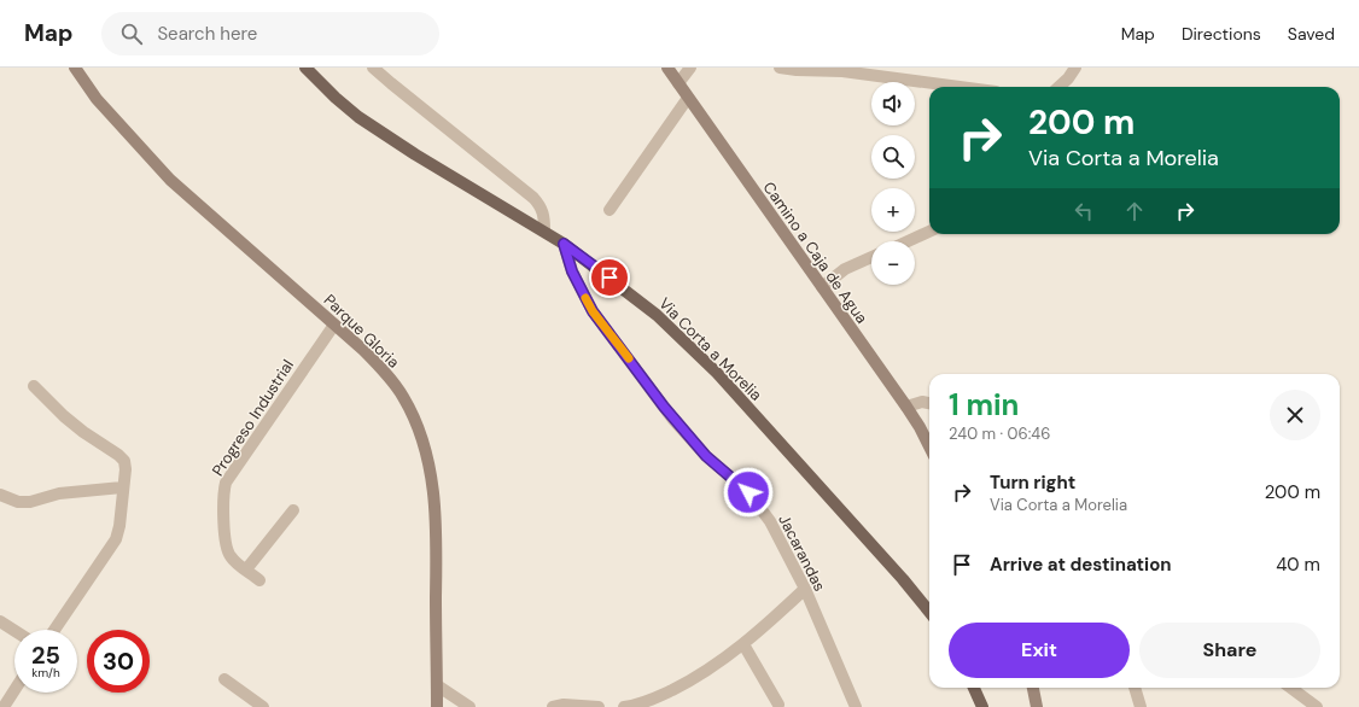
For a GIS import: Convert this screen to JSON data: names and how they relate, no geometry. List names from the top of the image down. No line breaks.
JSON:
{"streets":{"main road":["Camino a Caja de Agua","Parque Gloria","Via Corta a Morelia"],"street":["Progreso Industrial","Jacarandas"]},"crossings":[["Parque Gloria","Progreso Industrial"],["Via Corta a Morelia","Jacarandas"]],"page":{"header":"Map","search":"Search here","nav":["Map","Directions","Saved"],"map_buttons":["+","−"],"turn":["200 m","Via Corta a Morelia"],"heading":["1 min","240 m · 06:46"],"list":[{"name":"Turn right","note":"Via Corta a Morelia","value":"200 m"},{"name":"Arrive at destination","value":"40 m"}],"buttons":["Exit","Share"],"speed":"25 km/h","limit":"30"}}
